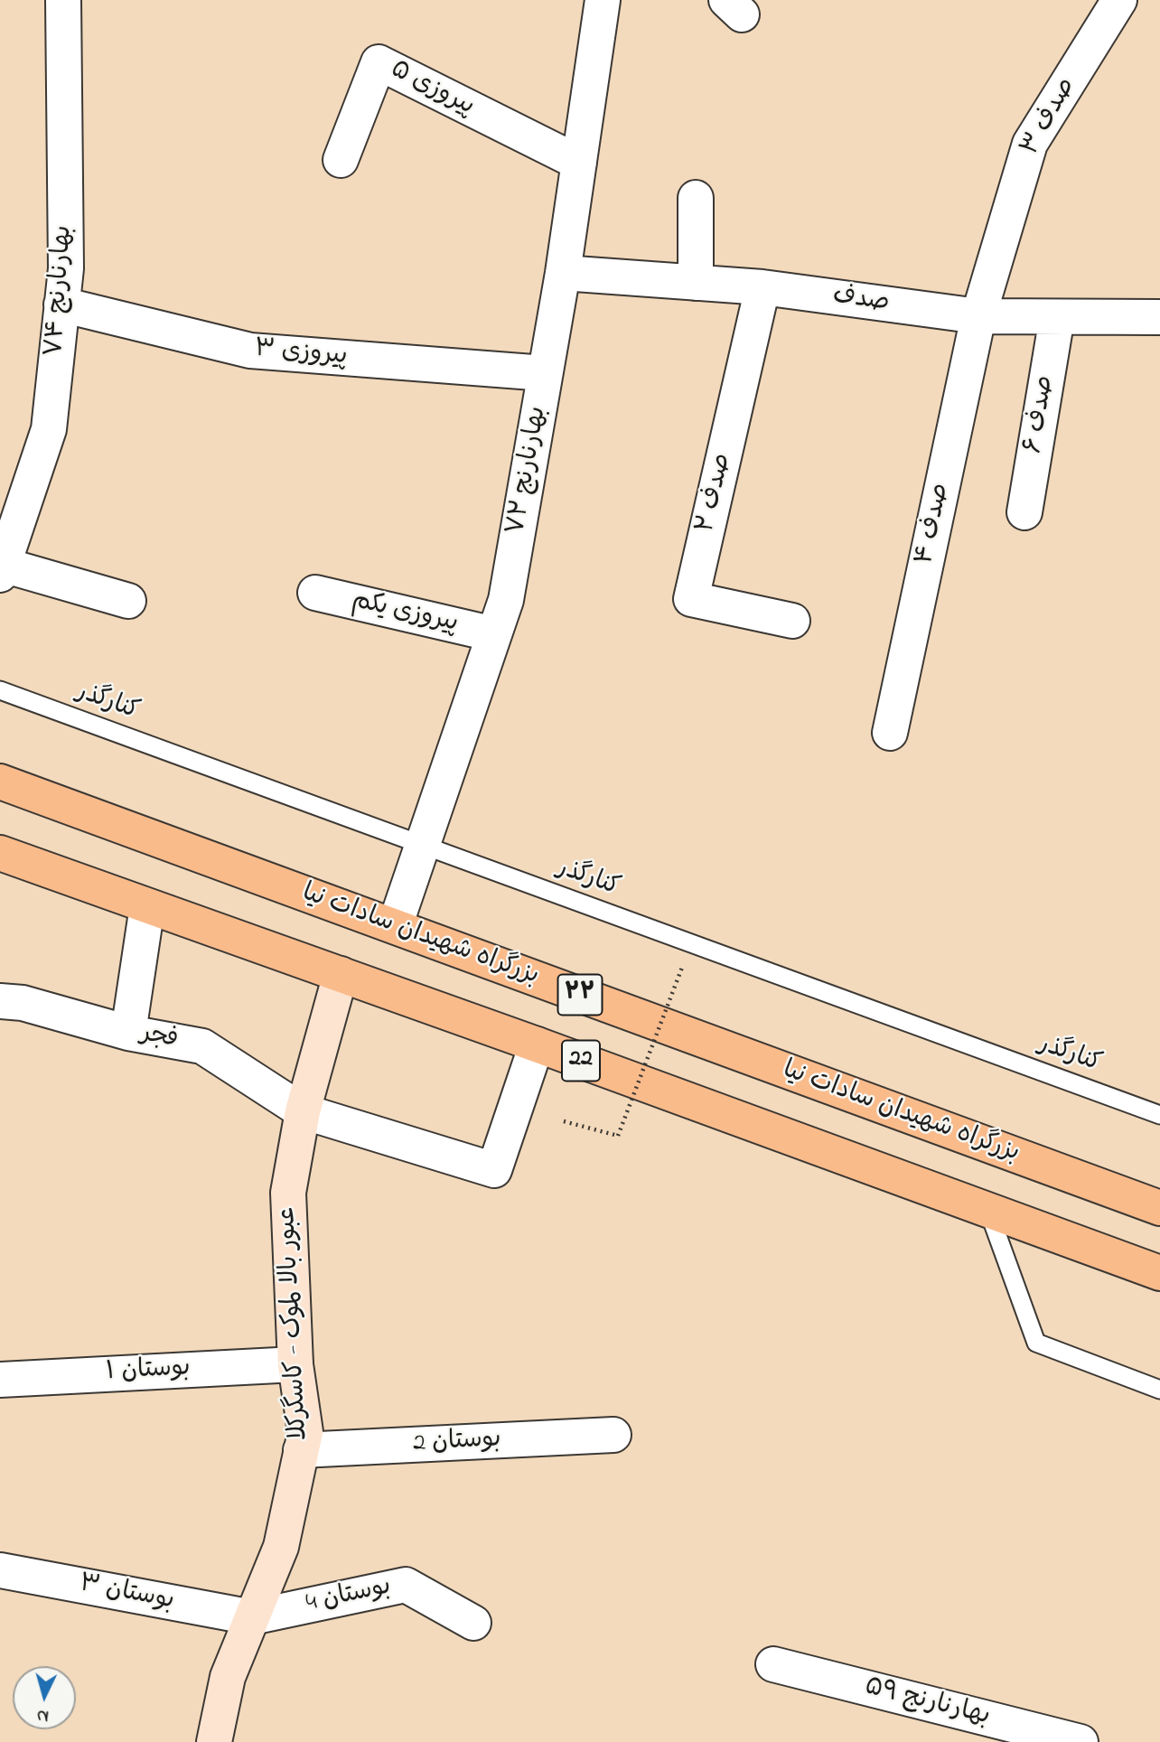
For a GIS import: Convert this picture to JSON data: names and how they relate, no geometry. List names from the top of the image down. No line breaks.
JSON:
{"streets":{"highway":["بزرگراه شهیدان سادات نیا","۲۲","22"],"street":["پیروزی ۵","صدف ۳","بهارنارنج ۷۴","صدف","پیروزی ۳","صدف ۶","بهارنارنج ۷۲","صدف ۲","صدف ۴","پیروزی یکم","فجر","عبور بالا لموک - کاسگرکلا","بوستان ۱","بوستان 2","بوستان ۳","بوستان 4","بهارنارنج ۵۹"],"lane":["کنارگذر"]},"crossings":[["پیروزی ۵","بهارنارنج ۷۲"],["صدف ۳","صدف"],["صدف ۳","صدف ۴"],["بهارنارنج ۷۴","پیروزی ۳"],["صدف","صدف ۶"],["صدف","بهارنارنج ۷۲"],["صدف","صدف ۲"],["صدف","صدف ۴"],["پیروزی ۳","بهارنارنج ۷۲"],["بهارنارنج ۷۲","پیروزی یکم"],["بهارنارنج ۷۲","کنارگذر"],["بهارنارنج ۷۲","بزرگراه شهیدان سادات نیا"],["فجر","22"],["فجر","عبور بالا لموک - کاسگرکلا"],["22","عبور بالا لموک - کاسگرکلا"],["عبور بالا لموک - کاسگرکلا","بوستان ۱"],["عبور بالا لموک - کاسگرکلا","بوستان 2"],["عبور بالا لموک - کاسگرکلا","بوستان ۳"],["عبور بالا لموک - کاسگرکلا","بوستان 4"],["بوستان ۳","بوستان 4"]],"north":"bottom"}
